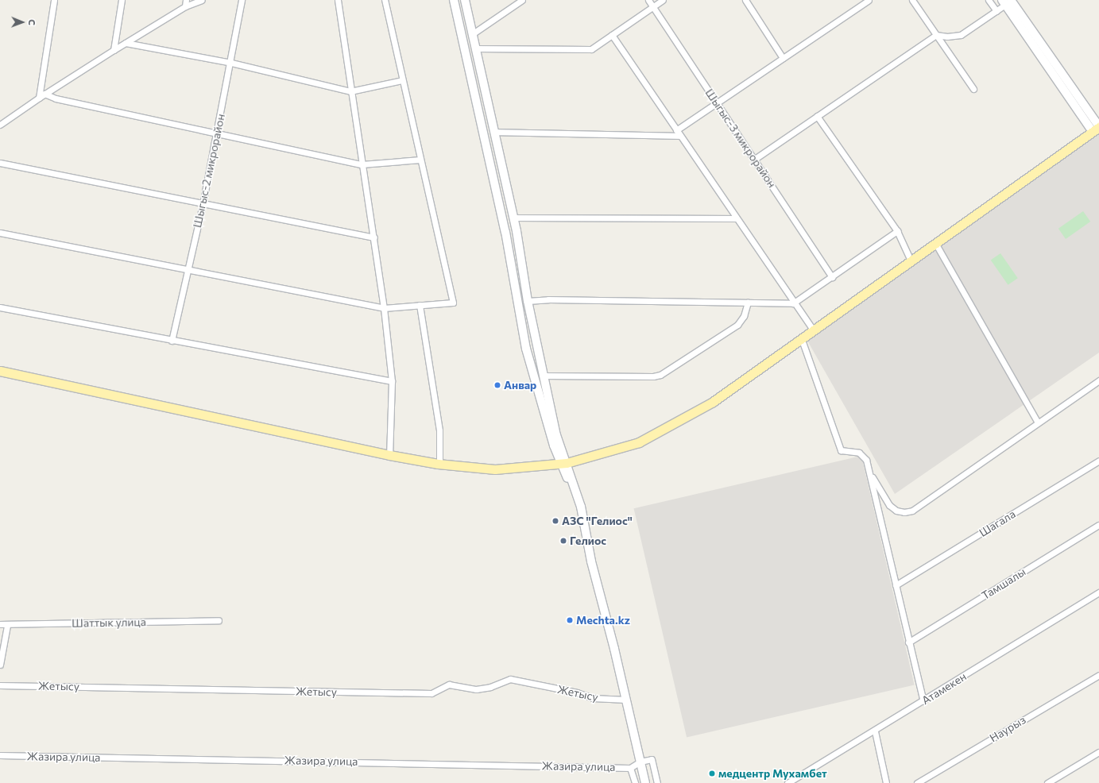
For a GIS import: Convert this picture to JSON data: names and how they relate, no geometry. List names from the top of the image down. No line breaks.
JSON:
{"streets":{"street":["Шыгыс-3 микрорайон","Шыгыс-2 микрорайон","Шагала","Тамшалы","Шаттык улица","Жетысу","Атамекен","Наурыз","Жазира улица"]},"places":["Анвар","АЗС \"Гелиос\"","Гелиос","Mechta.kz","медцентр Мухамбет"],"north":"right"}
